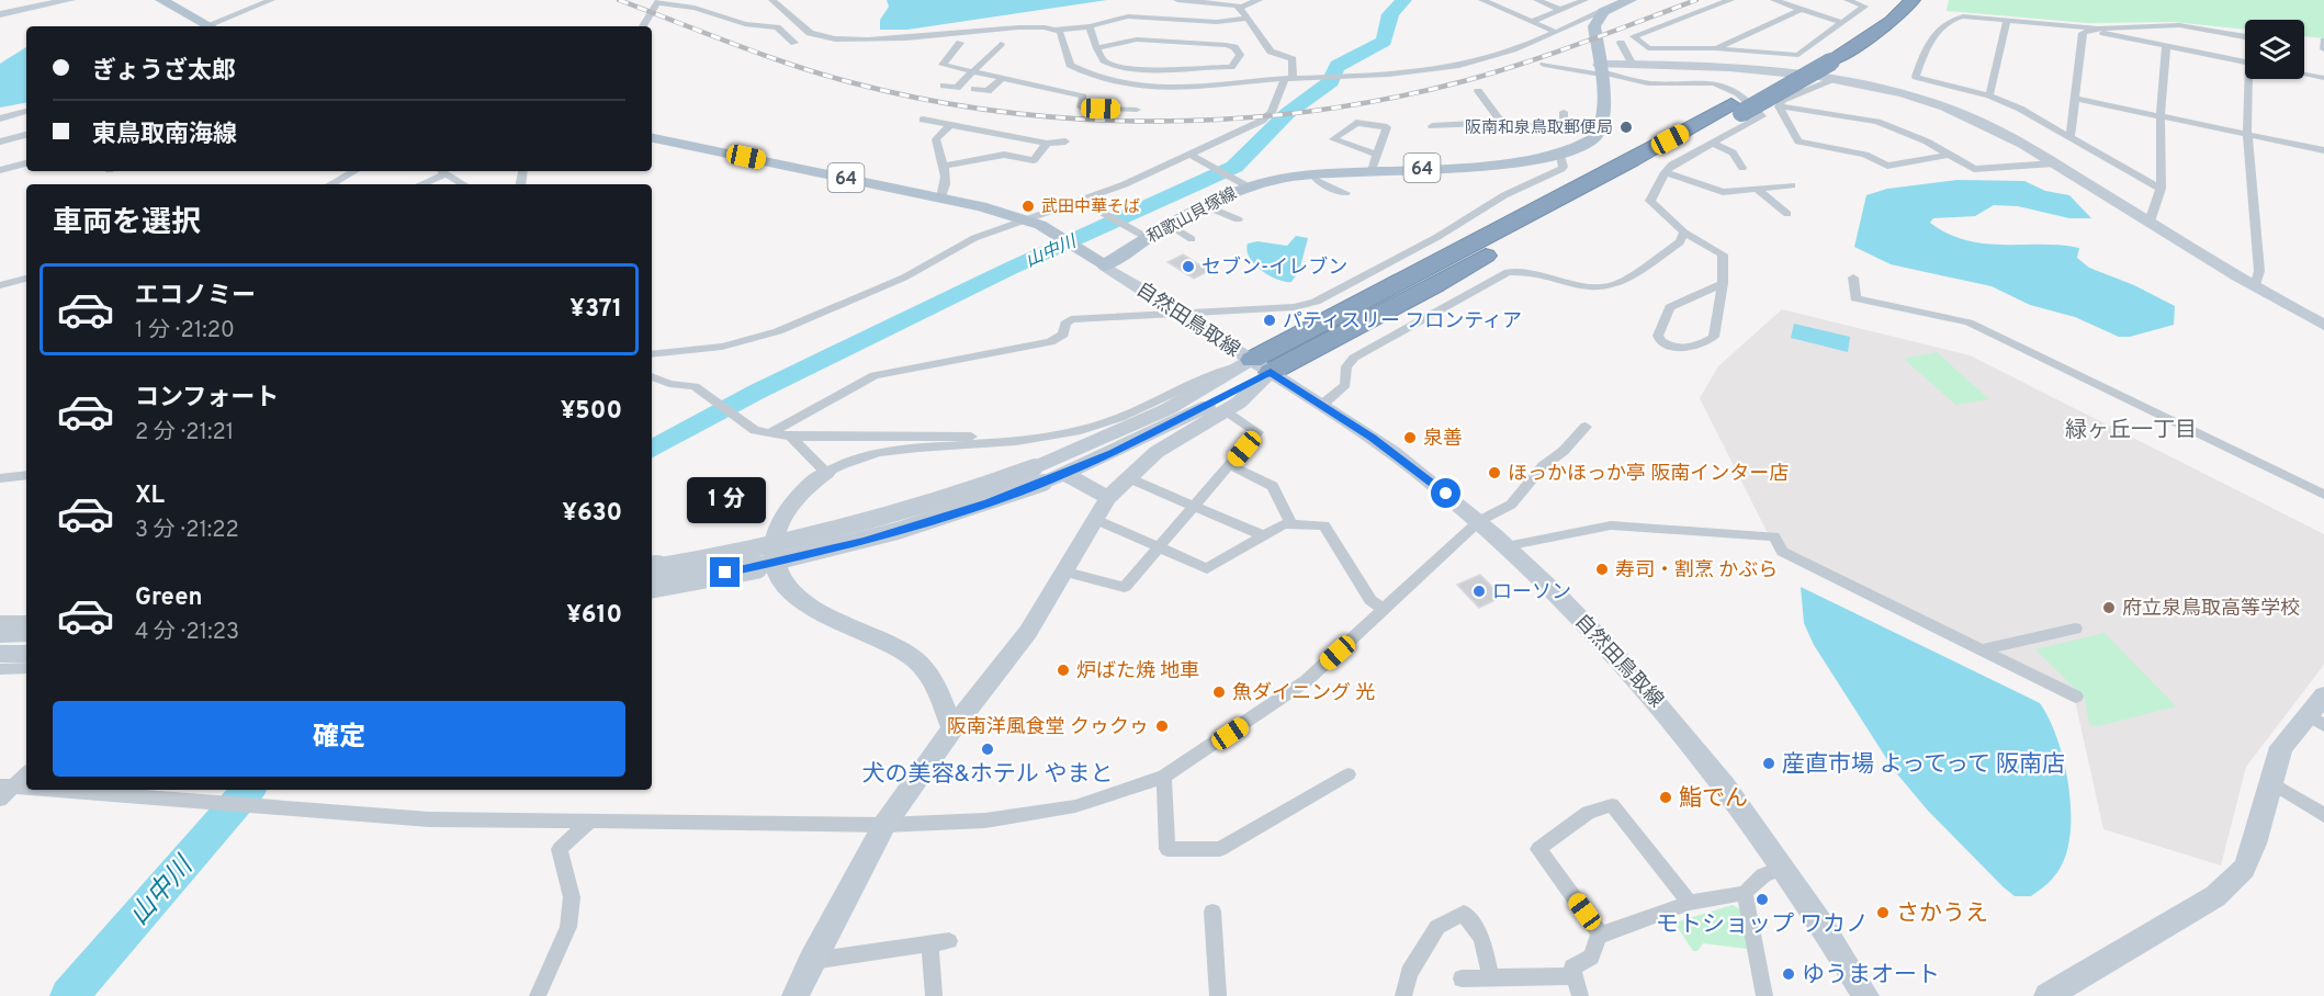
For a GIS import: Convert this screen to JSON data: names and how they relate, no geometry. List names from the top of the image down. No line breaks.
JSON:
{"streets":{"main road":["64","和歌山貝塚線"],"street":["自然田鳥取線"]},"crossings":[["64","和歌山貝塚線"],["64","自然田鳥取線"],["和歌山貝塚線","自然田鳥取線"]],"districts":["緑ヶ丘一丁目"],"water":["山中川"],"places":["阪南和泉鳥取郵便局","武田中華そば","セブン-イレブン","パティスリー フロンティア","泉善","ほっかほっか亭 阪南インター店","寿司・割烹 かぶら","ローソン","府立泉鳥取高等学校","炉ばた焼 地車","魚ダイニング 光","阪南洋風食堂 クゥクゥ","犬の美容&ホテル やまと","産直市場 よってって 阪南店","鮨でん","モトショップ ワカノ","さかうえ","ゆうまオート"],"page":{"banner":["ぎょうざ太郎","東鳥取南海線"],"heading":"車両を選択","list":[{"name":"エコノミー","note":"1 分 · 21:20","value":"¥371"},{"name":"コンフォート","note":"2 分 · 21:21","value":"¥500"},{"name":"XL","note":"3 分 · 21:22","value":"¥630"},{"name":"Green","note":"4 分 · 21:23","value":"¥610"}],"bubble":"1 分","buttons":"確定"}}
